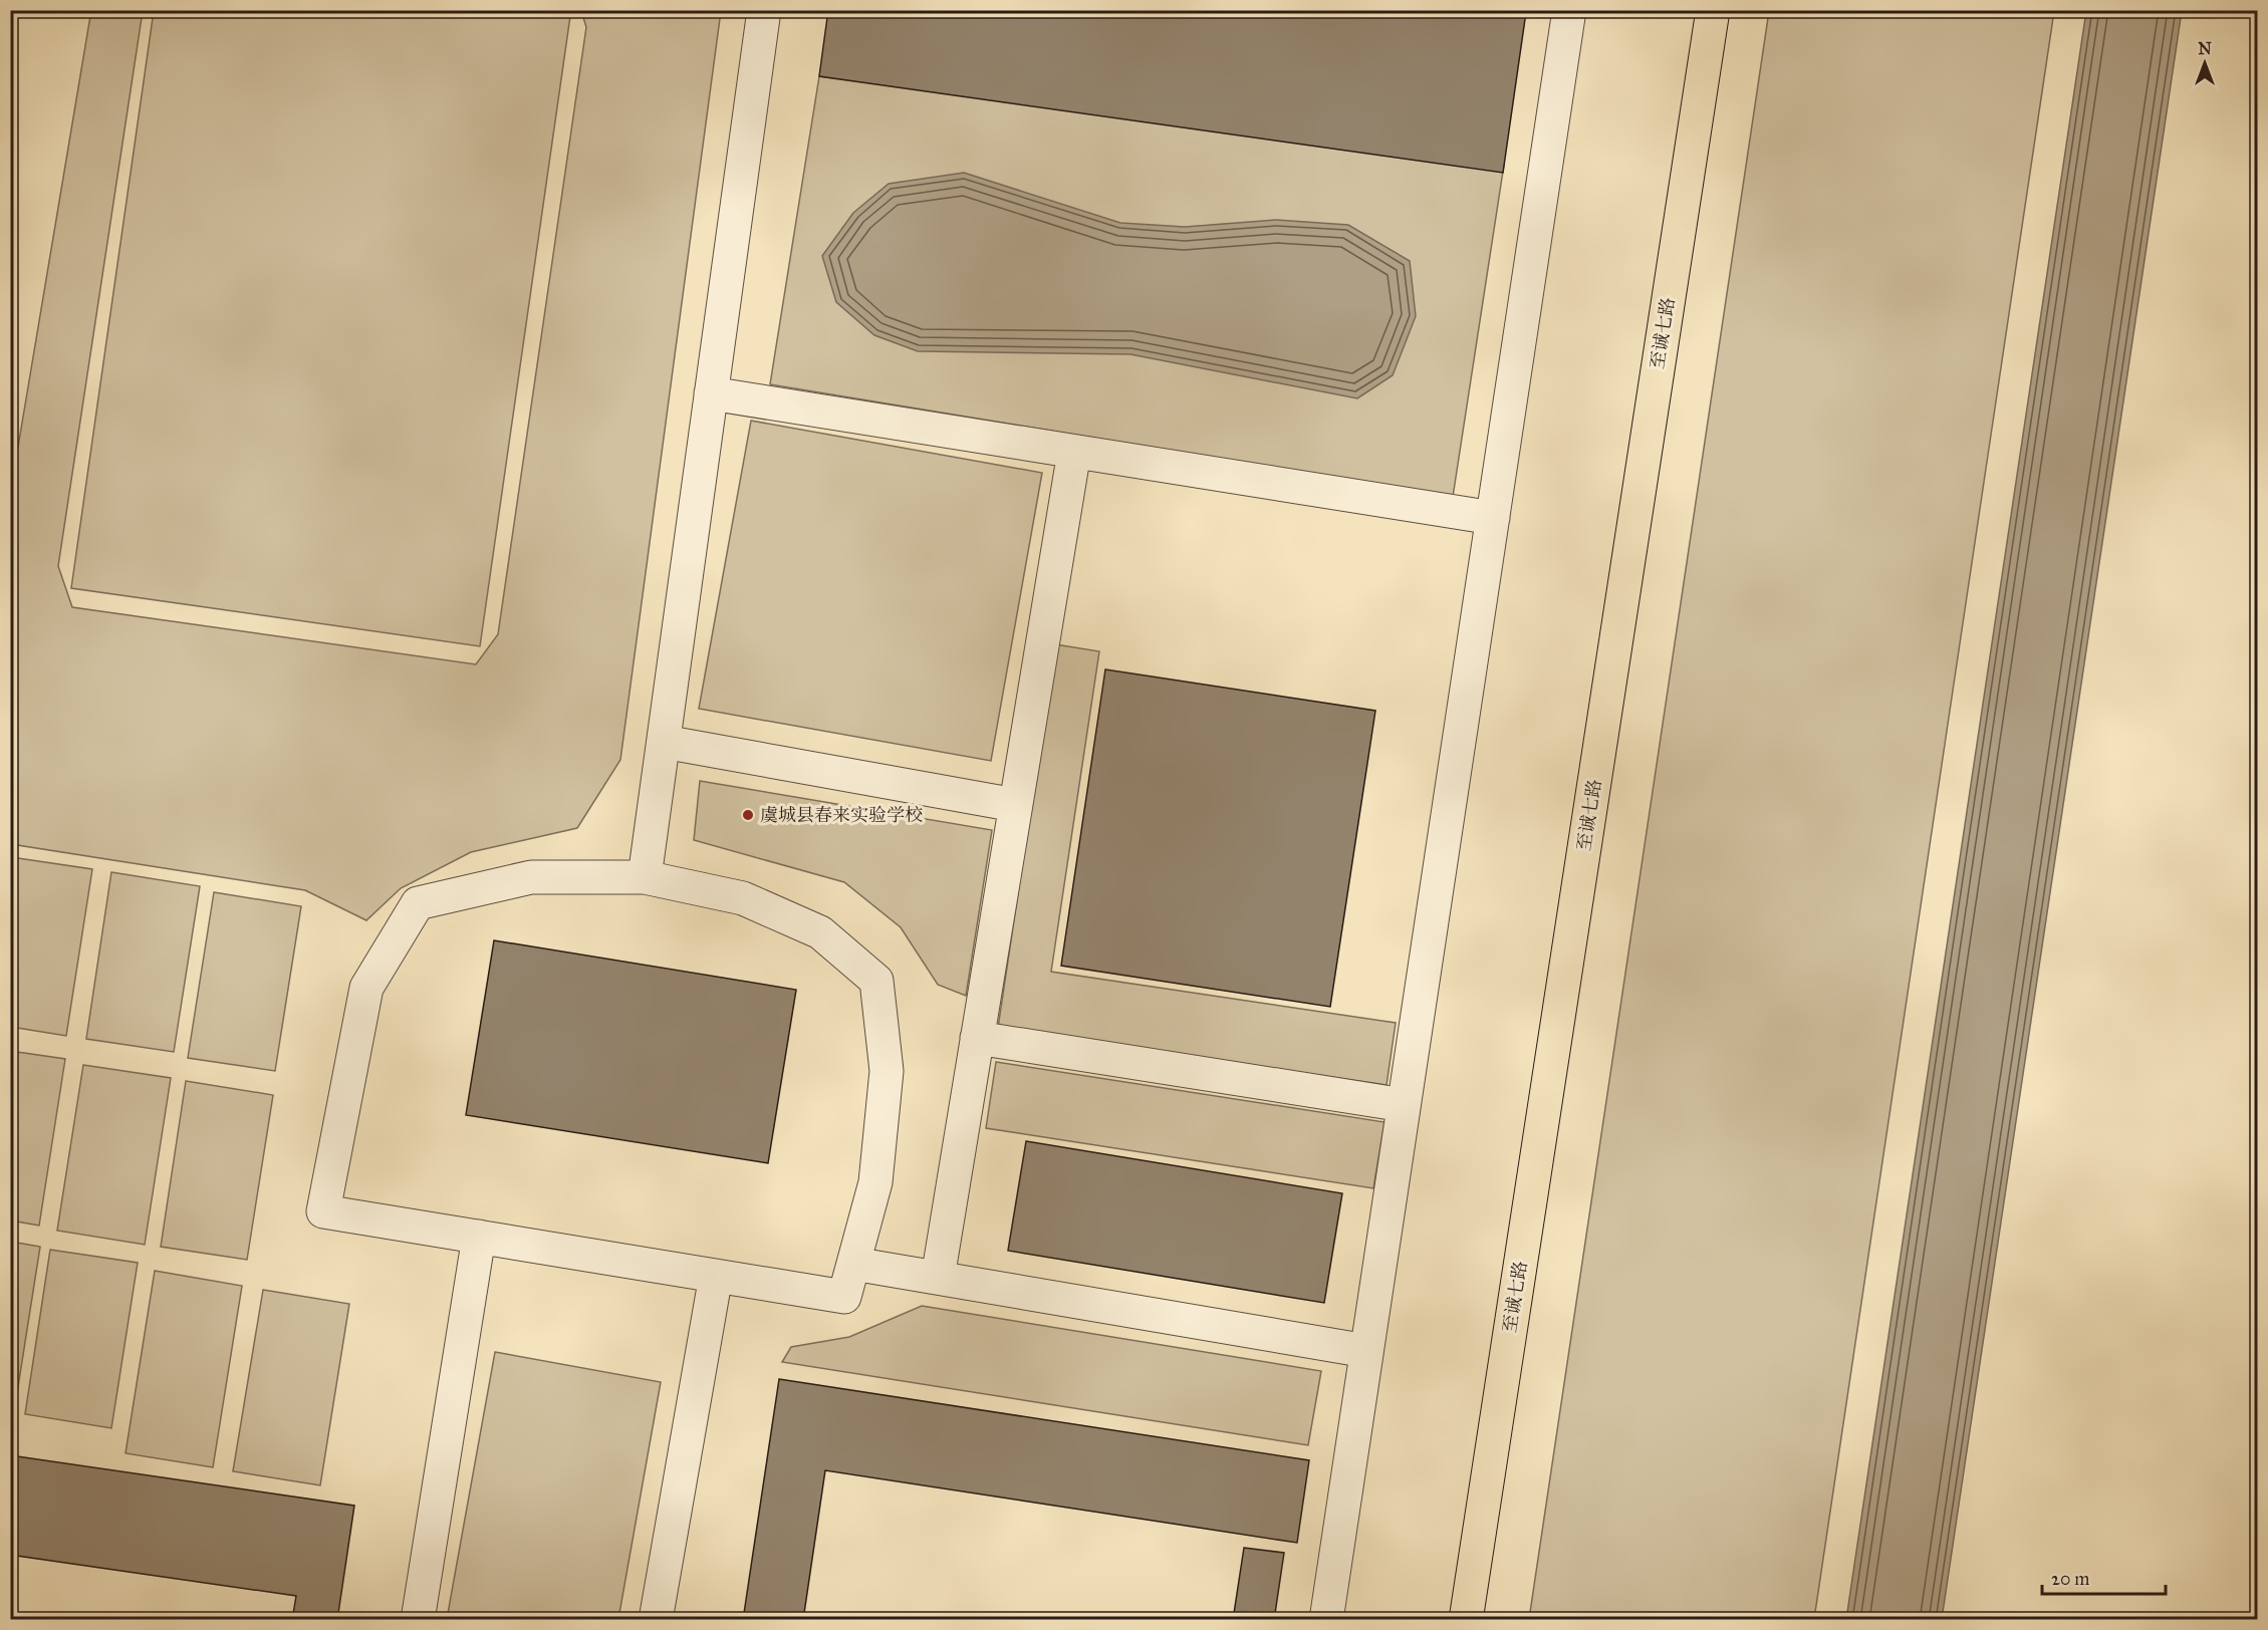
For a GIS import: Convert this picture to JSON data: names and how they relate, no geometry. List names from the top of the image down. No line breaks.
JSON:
{"streets":{"main road":["至诚七路"]},"places":["虞城县春来实验学校"],"scale_bar":"20 m","north":"top"}
